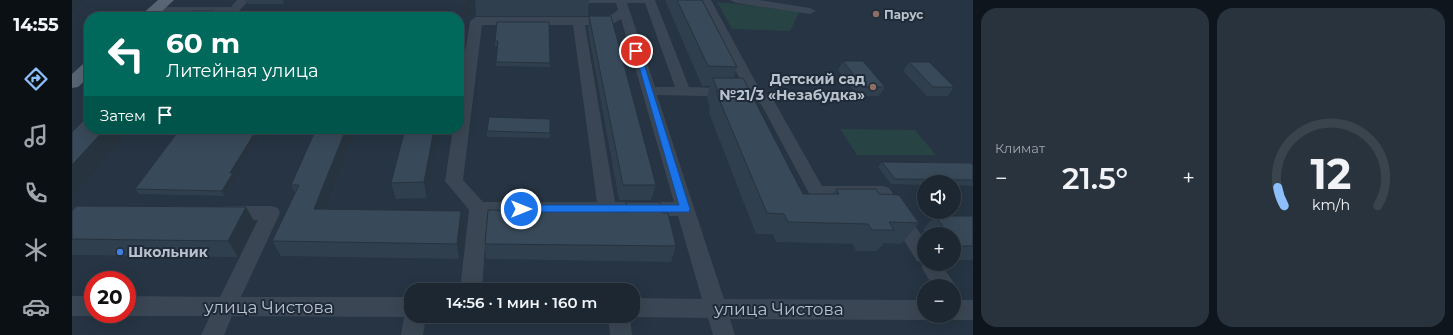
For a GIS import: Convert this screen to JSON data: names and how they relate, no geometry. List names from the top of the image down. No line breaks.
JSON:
{"streets":{"street":["улица Чистова"]},"places":["Парус","Детский сад №21/3 «Незабудка»","Школьник"],"page":{"tabs":"14:55","tile":"Климат","turn":["60 m","Литейная улица"],"then":"Затем","heat":["−","21.5°","+"],"map_buttons":["+","−"],"limit":"20","trip":"14:56 · 1 мин · 160 m","gauge":["12","km/h"]}}
